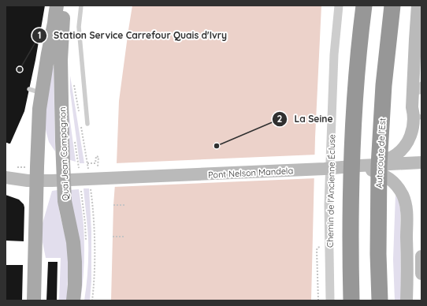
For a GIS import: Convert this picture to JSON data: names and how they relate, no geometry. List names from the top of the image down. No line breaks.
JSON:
{"streets":{"highway":["Autoroute de l’Est"],"main road":["Quai Jean Compagnon","Pont Nelson Mandela"],"street":["Chemin de l'Ancienne Écluse"]},"places":["Station Service Carrefour Quais d'Ivry","La Seine"]}
